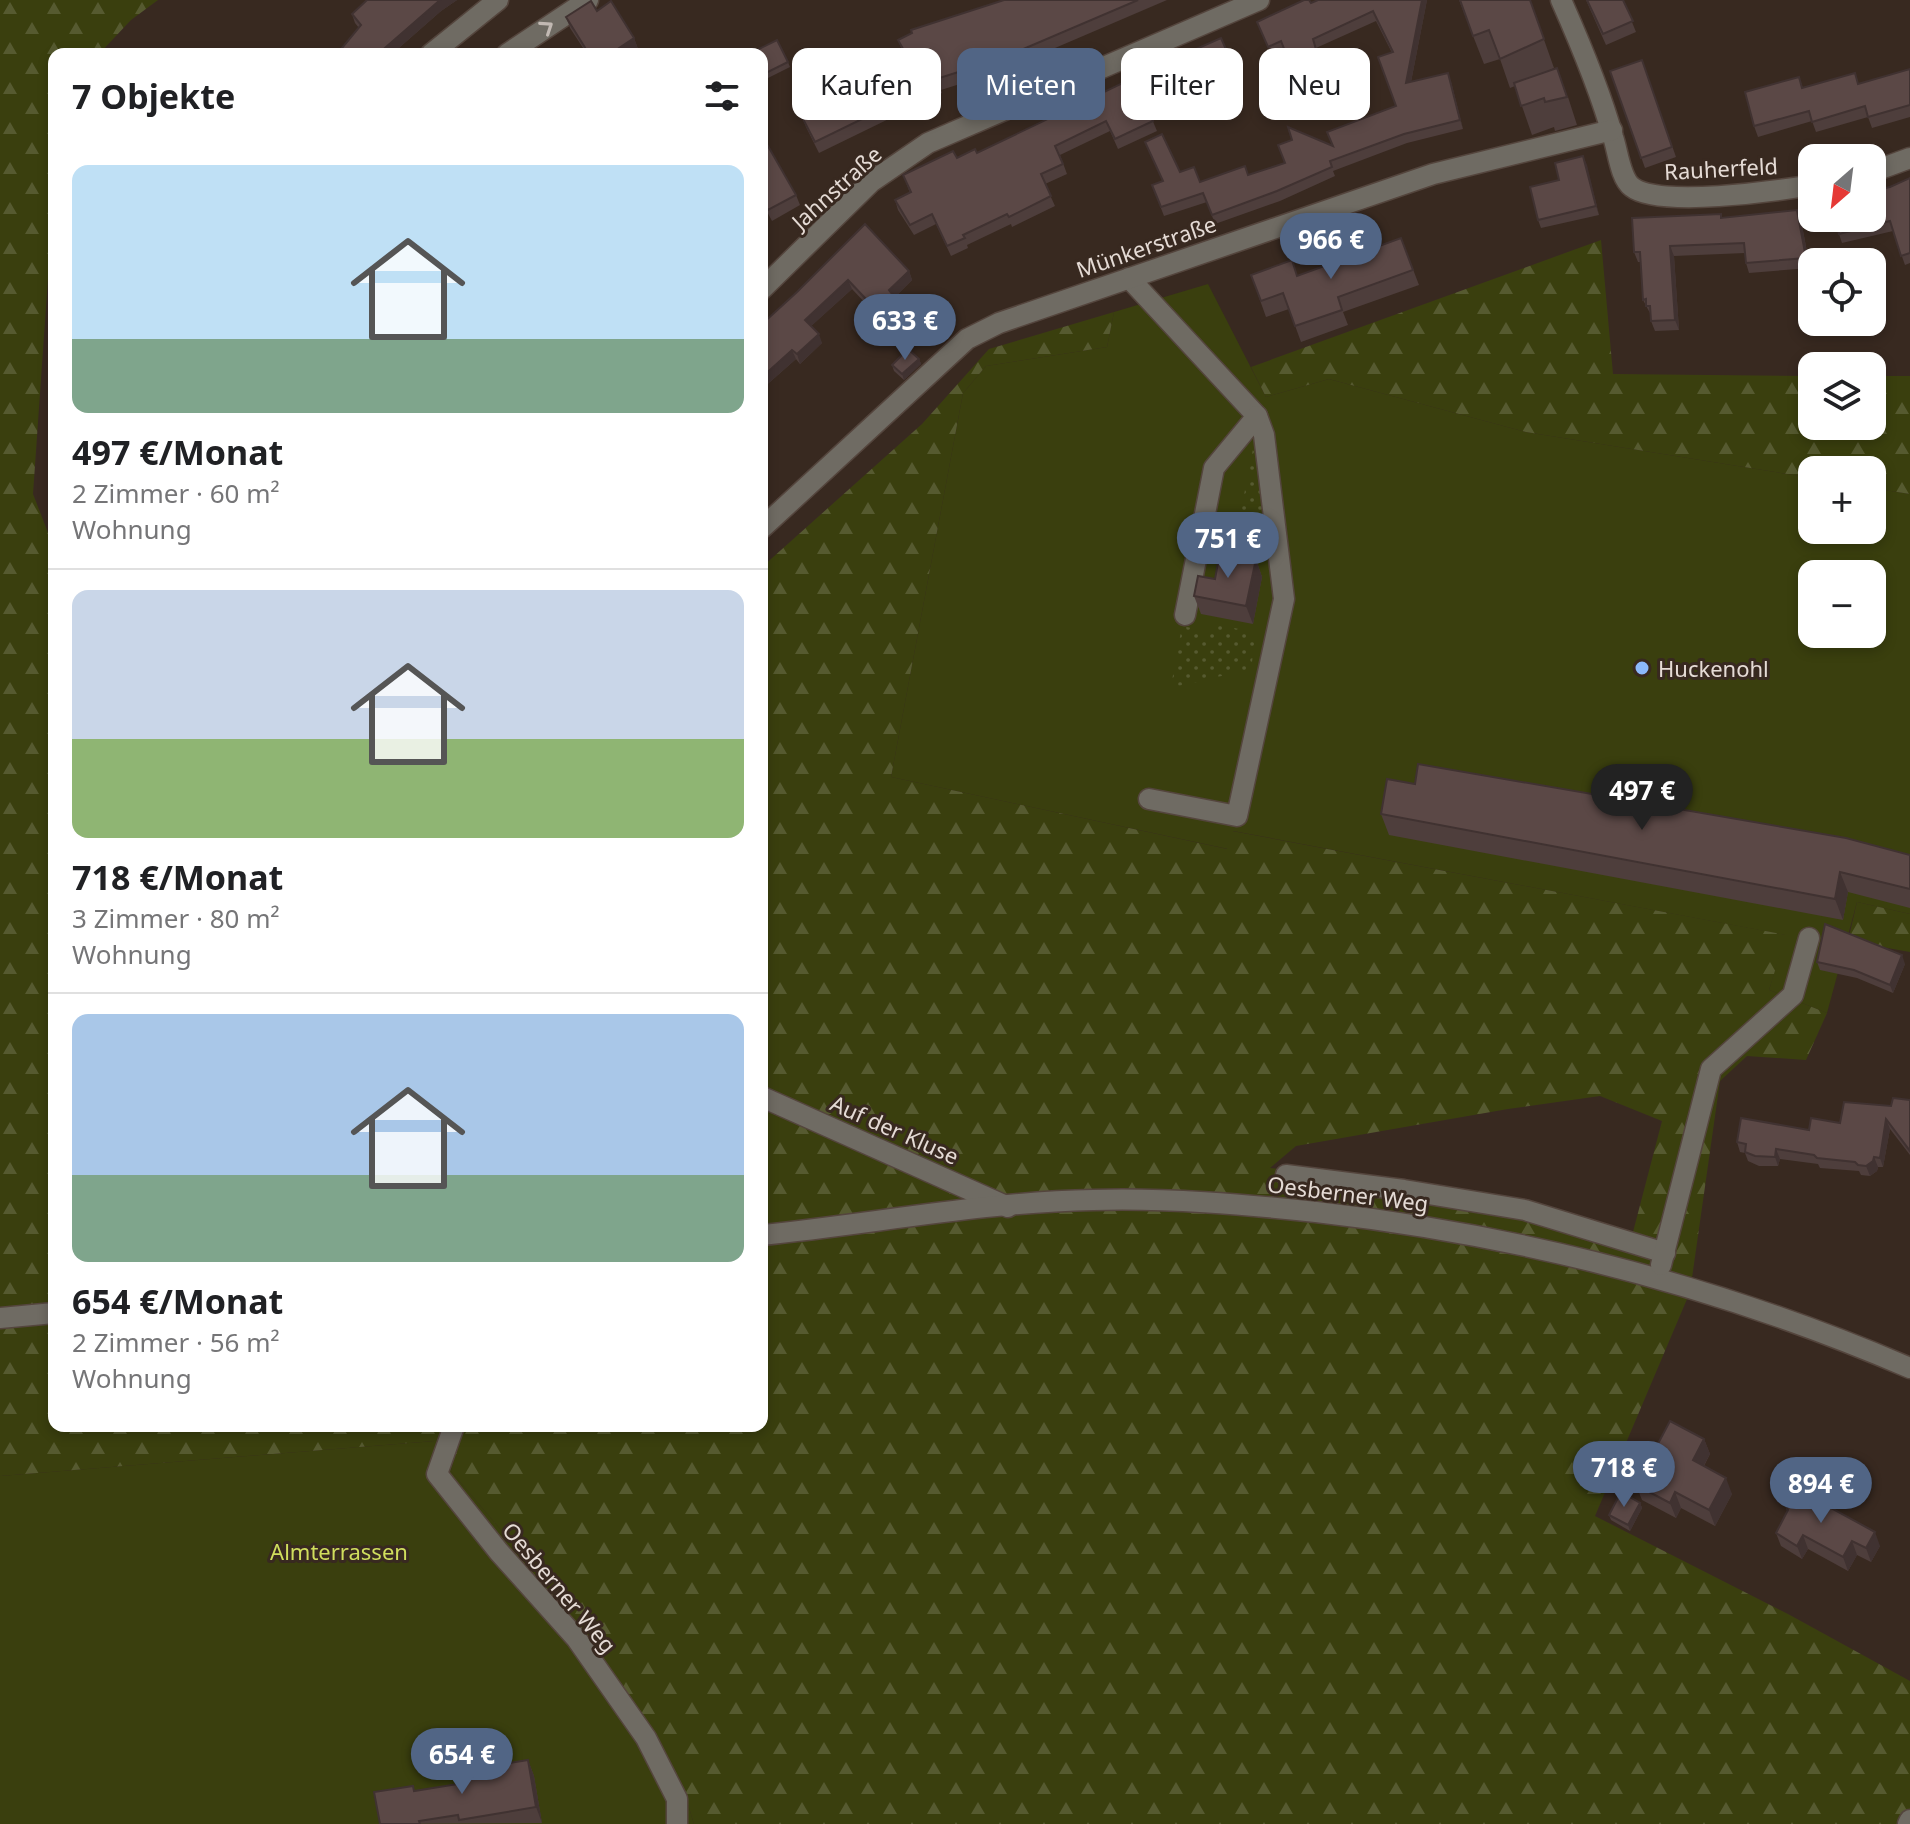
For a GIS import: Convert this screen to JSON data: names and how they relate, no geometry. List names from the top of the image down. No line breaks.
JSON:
{"streets":{"street":["Rauherfeld","Jahnstraße","Münkerstraße","Auf der Kluse","Oesberner Weg"]},"crossings":[["Rauherfeld","Münkerstraße"],["Auf der Kluse","Oesberner Weg"]],"parks":["Almterrassen"],"places":["Huckenohl"],"north":"bottom left","page":{"chip":["Kaufen","Mieten","Filter","Neu"],"heading":"7 Objekte","map_buttons":["+","−"],"list":[{"name":"497 €/Monat","note":"2 Zimmer · 60 m² · Wohnung"},{"name":"718 €/Monat","note":"3 Zimmer · 80 m² · Wohnung"},{"name":"654 €/Monat","note":"2 Zimmer · 56 m² · Wohnung"}],"price":["966 €","633 €","751 €","497 €","718 €","894 €","654 €"]}}
